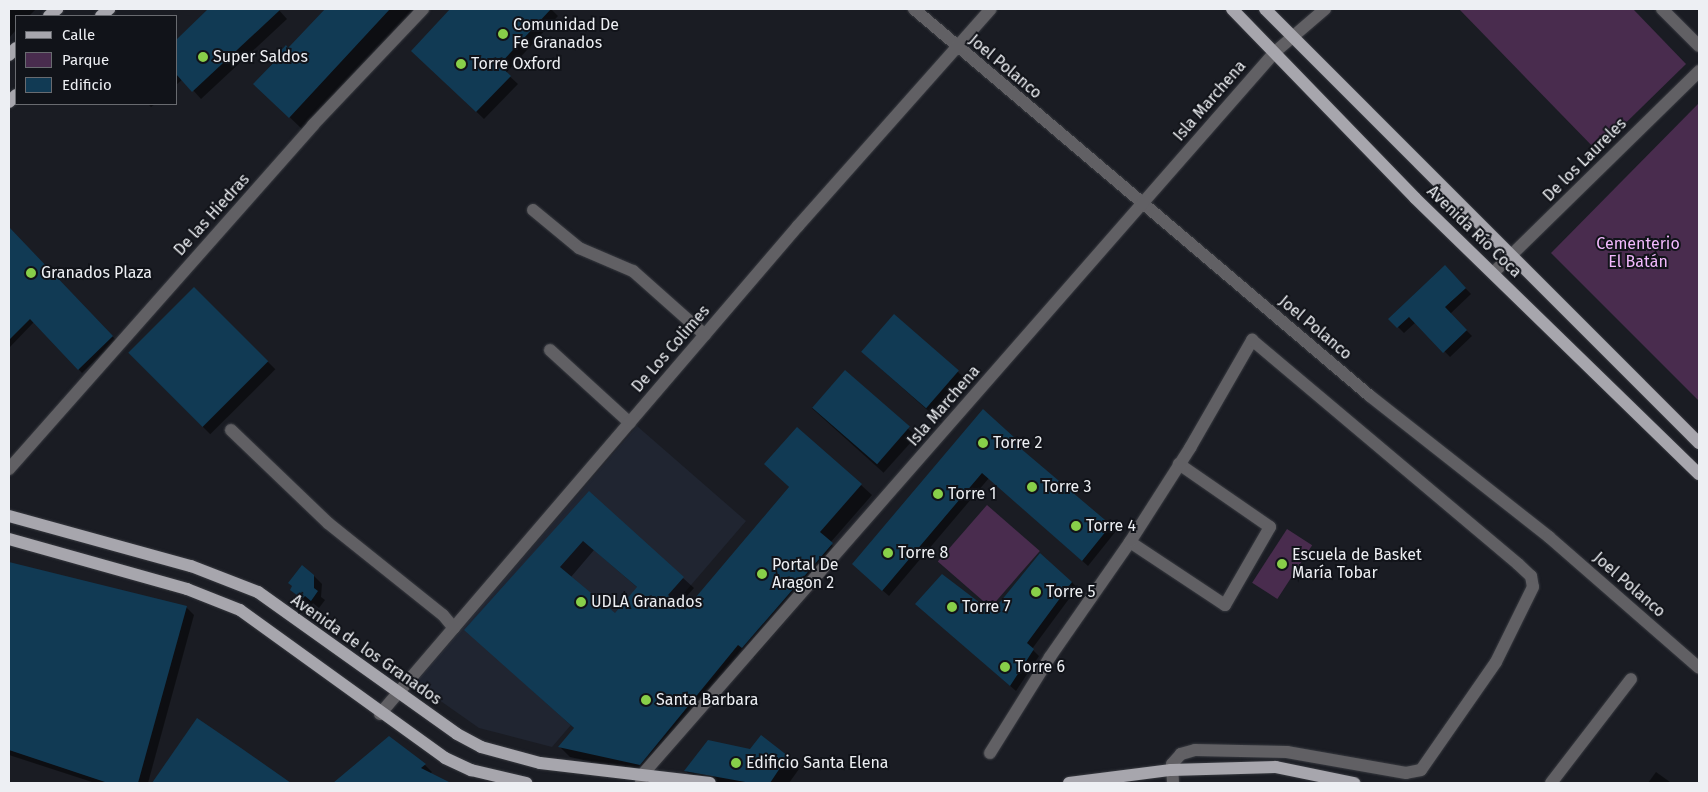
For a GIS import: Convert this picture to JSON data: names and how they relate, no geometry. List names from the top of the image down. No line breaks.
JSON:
{"streets":{"main road":["Avenida Río Coca","Avenida de los Granados"],"street":["Joel Polanco","Isla Marchena","De los Laureles","De las Hiedras","De Los Colimes"]},"crossings":[["Joel Polanco","Isla Marchena"],["Joel Polanco","De Los Colimes"],["Isla Marchena","Avenida Río Coca"],["Isla Marchena","Avenida de los Granados"],["De los Laureles","Avenida Río Coca"],["De Los Colimes","Avenida de los Granados"]],"parks":["Cementerio El Batán"],"places":["Comunidad De Fe Granados","Super Saldos","Torre Oxford","Granados Plaza","Torre 2","Torre 3","Torre 1","Torre 4","Torre 8","Escuela de Basket María Tobar","Portal De Aragon 2","Torre 5","UDLA Granados","Torre 7","Torre 6","Santa Barbara","Edificio Santa Elena"],"legend":["Calle","Parque","Edificio"]}
